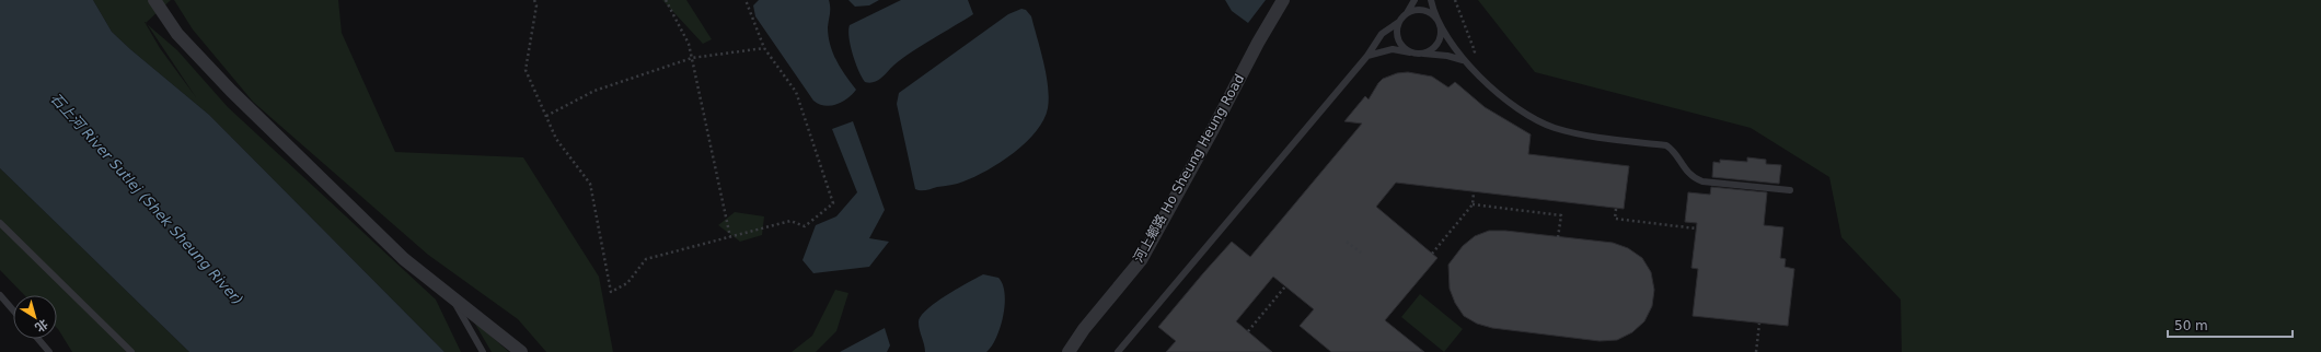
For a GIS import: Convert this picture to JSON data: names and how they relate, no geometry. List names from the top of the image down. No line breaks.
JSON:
{"streets":{"street":["河上鄉路 Ho Sheung Heung Road"]},"water":["石上河 River Sutlej (Shek Sheung River)"],"scale_bar":"50 m","north":"bottom right"}
